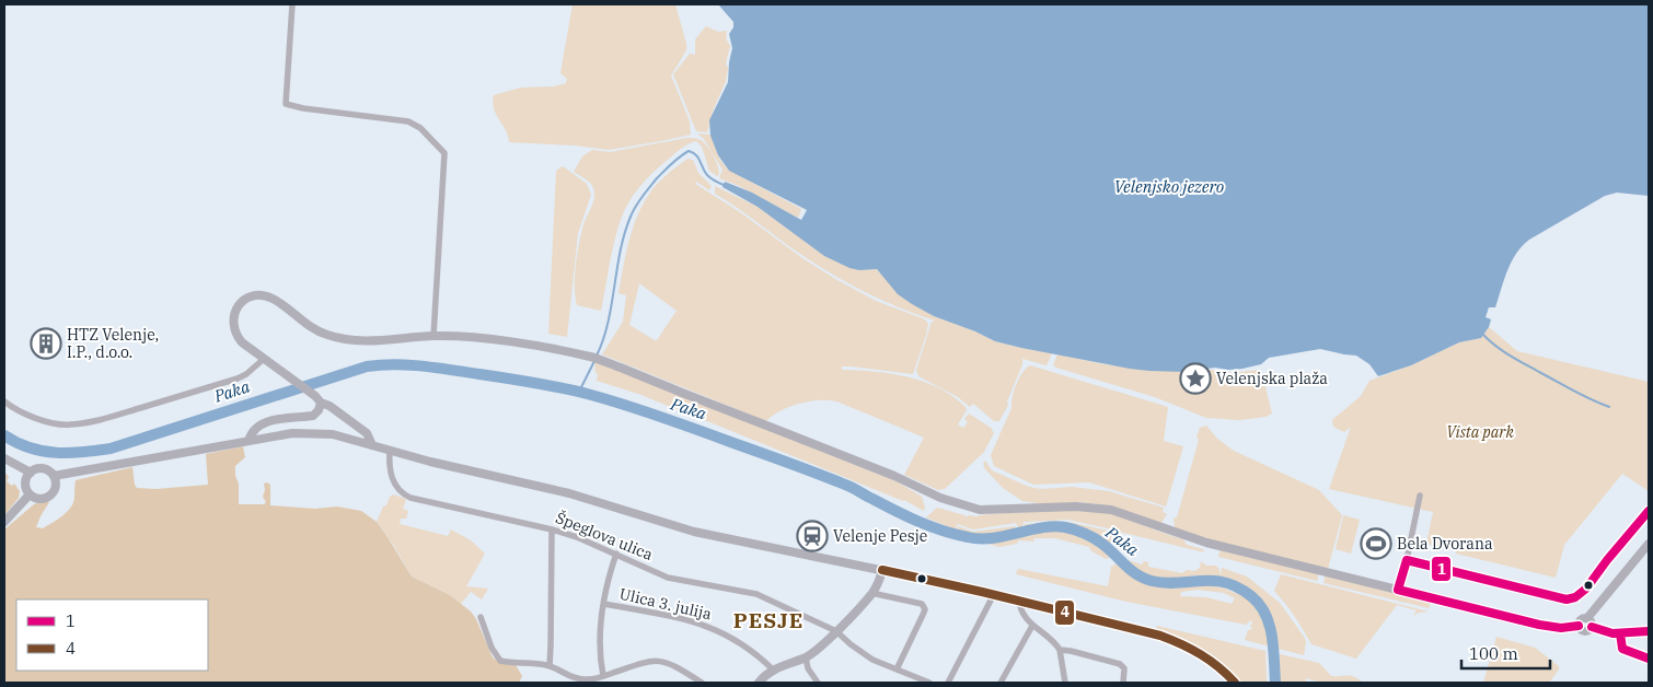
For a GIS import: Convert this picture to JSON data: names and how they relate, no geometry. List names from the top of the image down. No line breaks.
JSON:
{"streets":{"street":["Špeglova ulica","Ulica 3. julija"]},"districts":["PESJE"],"water":["Velenjsko jezero","Paka"],"parks":["Vista park"],"places":{"building":["HTZ Velenje, I.P., d.o.o."],"place":["Velenjska plaža"],"station":["Velenje Pesje"],"sports":["Bela Dvorana"]},"lines":["transit line 1","transit line 4"],"legend":["1","4"],"scale_bar":"100 m"}
